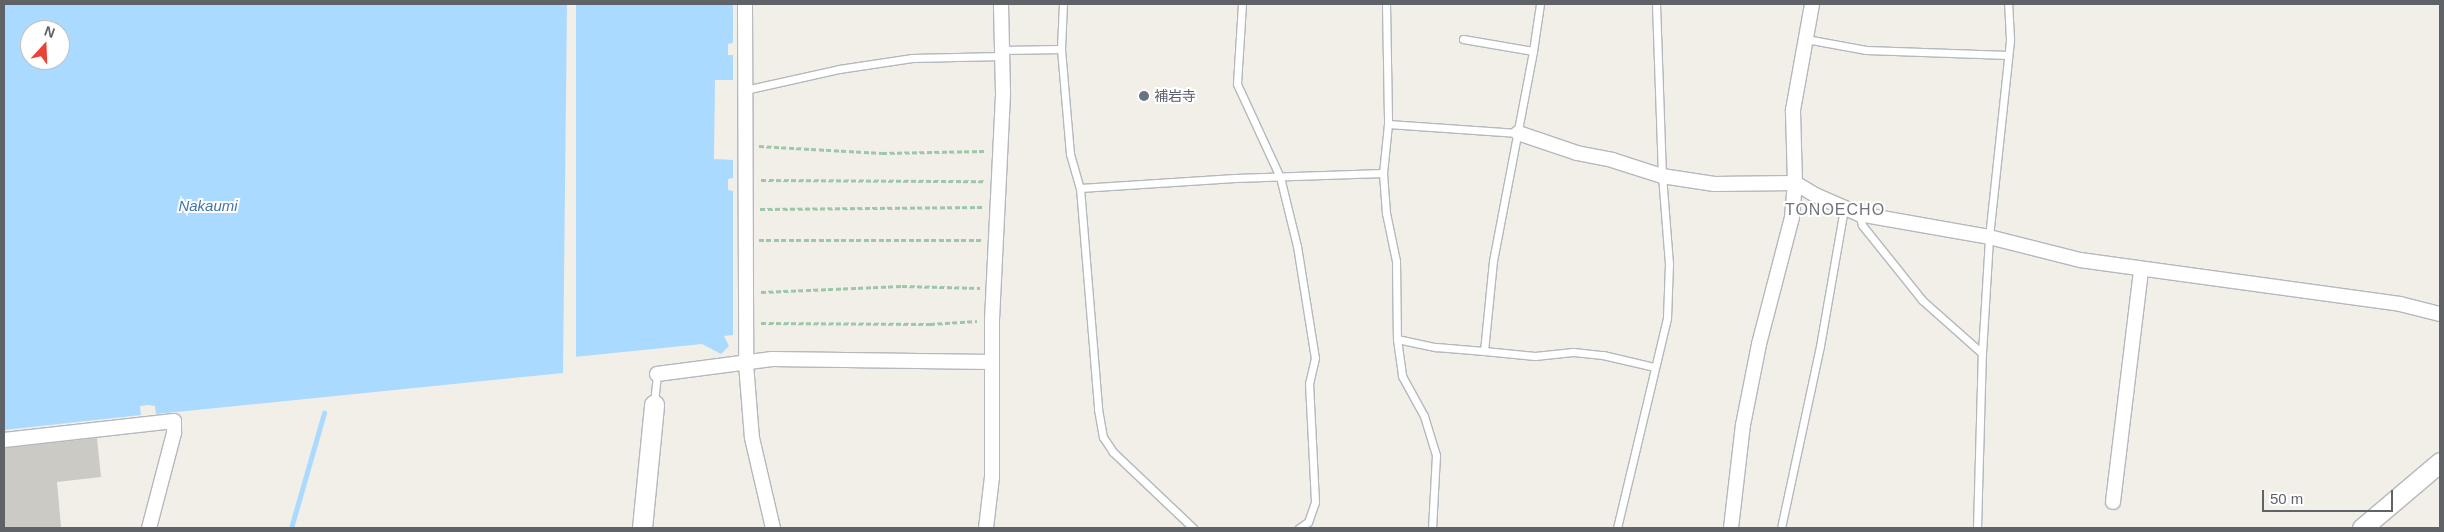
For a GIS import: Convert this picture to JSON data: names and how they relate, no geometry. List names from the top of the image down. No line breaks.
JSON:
{"districts":["TONOECHO"],"water":["Nakaumi"],"places":["補岩寺"],"scale_bar":"50 m","north":"top"}
